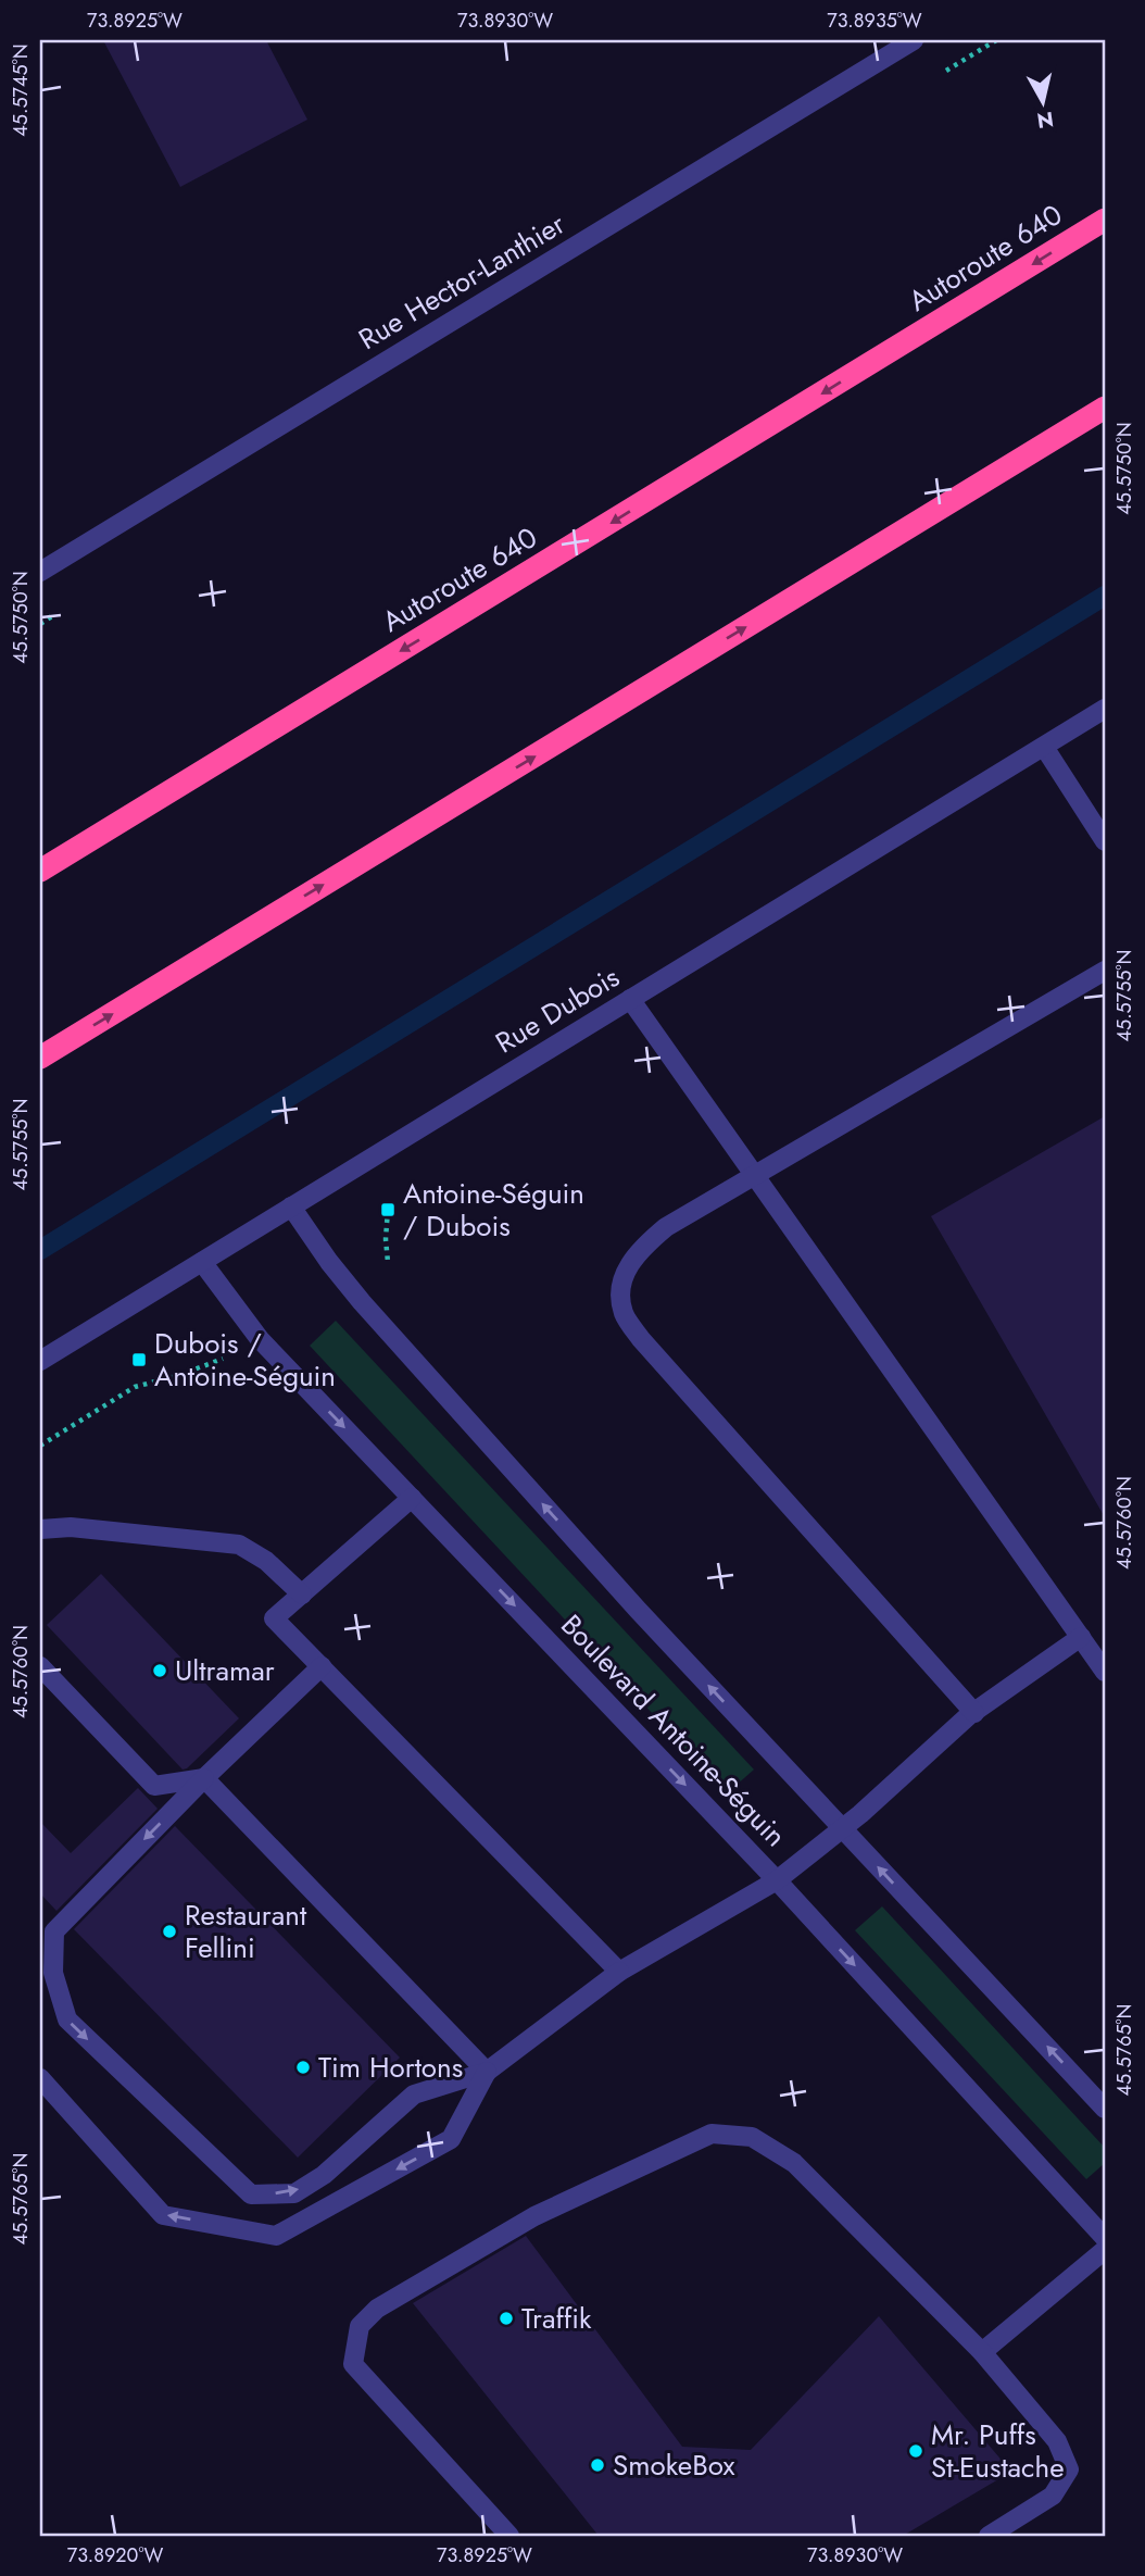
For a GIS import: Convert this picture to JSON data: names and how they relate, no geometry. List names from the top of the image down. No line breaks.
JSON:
{"streets":{"highway":["Autoroute 640"],"street":["Rue Hector-Lanthier","Rue Dubois","Boulevard Antoine-Séguin"]},"crossings":[["Rue Dubois","Boulevard Antoine-Séguin"]],"places":{"transit":["Antoine-Séguin / Dubois","Dubois / Antoine-Séguin"],"other":["Ultramar","Restaurant Fellini","Tim Hortons","Traffik","Mr. Puffs St-Eustache","SmokeBox"]},"north":"bottom","coordinates":["73.8925°W","73.8930°W","73.8935°W","45.5745°N","45.5750°N","45.5755°N","45.5760°N","45.5765°N","73.8920°W"]}
